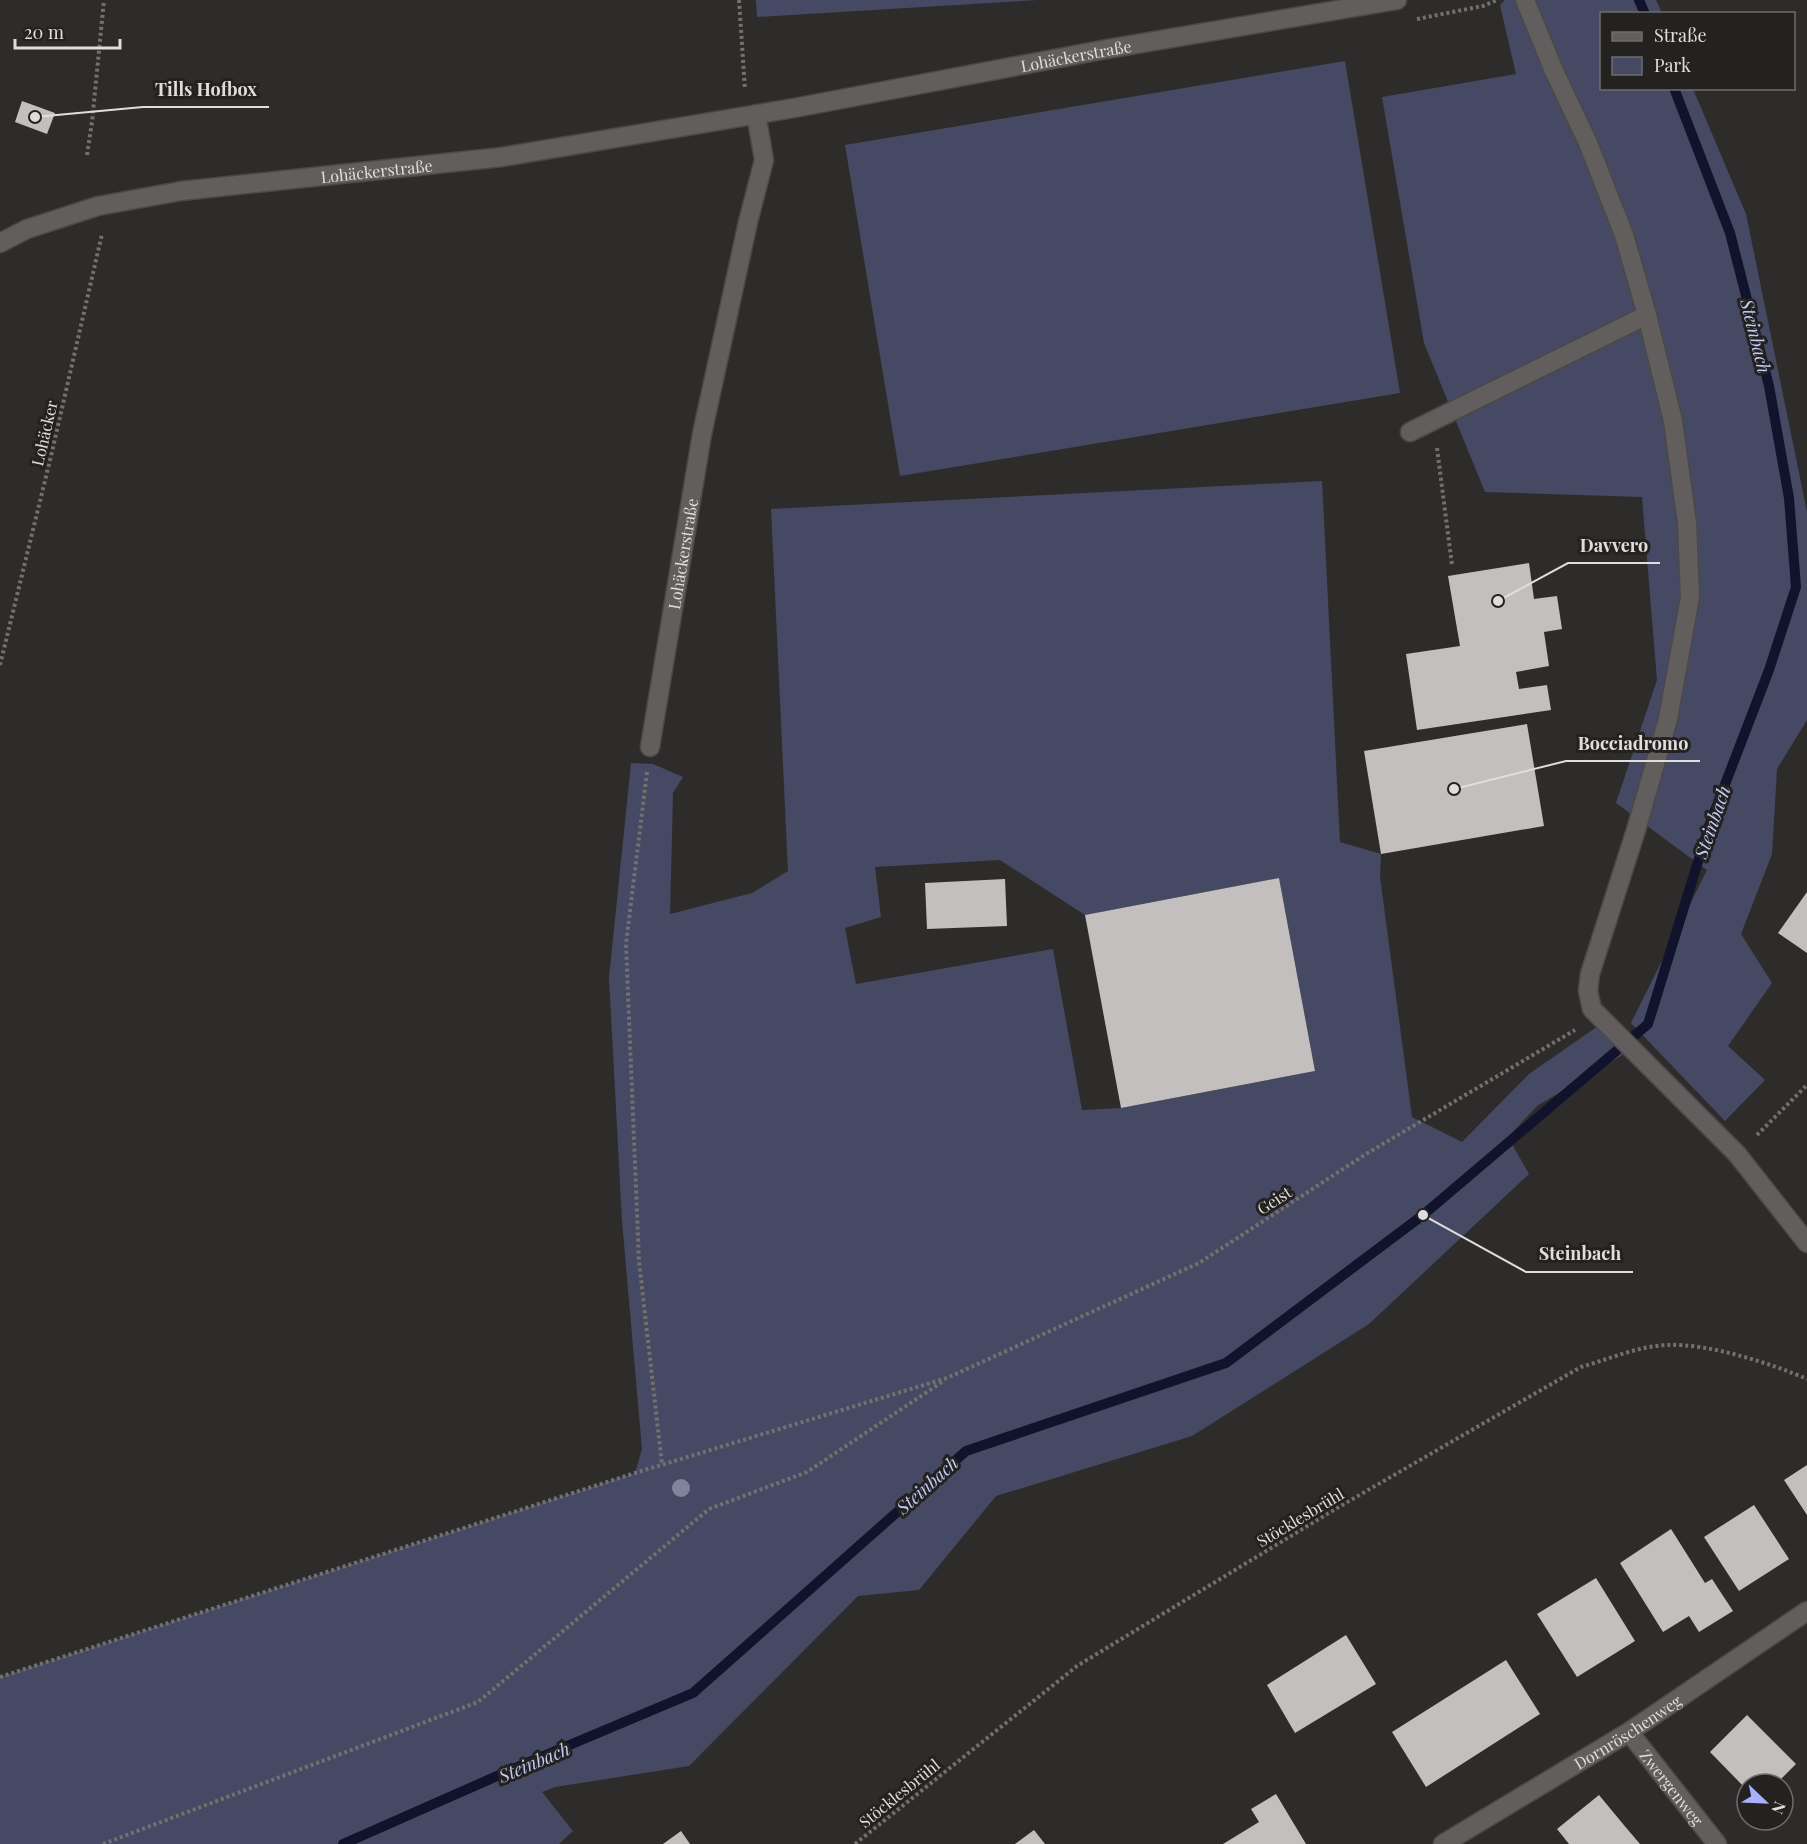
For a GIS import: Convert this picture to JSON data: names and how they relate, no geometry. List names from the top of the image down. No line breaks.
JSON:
{"streets":{"street":["Lohäckerstraße","Dornröschenweg","Zwergenweg"],"path":["Lohäcker","Geist","Stöcklesbrühl"]},"crossings":[["Lohäckerstraße","Lohäcker"],["Dornröschenweg","Zwergenweg"]],"water":["Steinbach"],"places":["Tills Hofbox","Davvero","Bocciadromo","Steinbach"],"legend":["Straße","Park"],"scale_bar":"20 m","north":"bottom right"}
